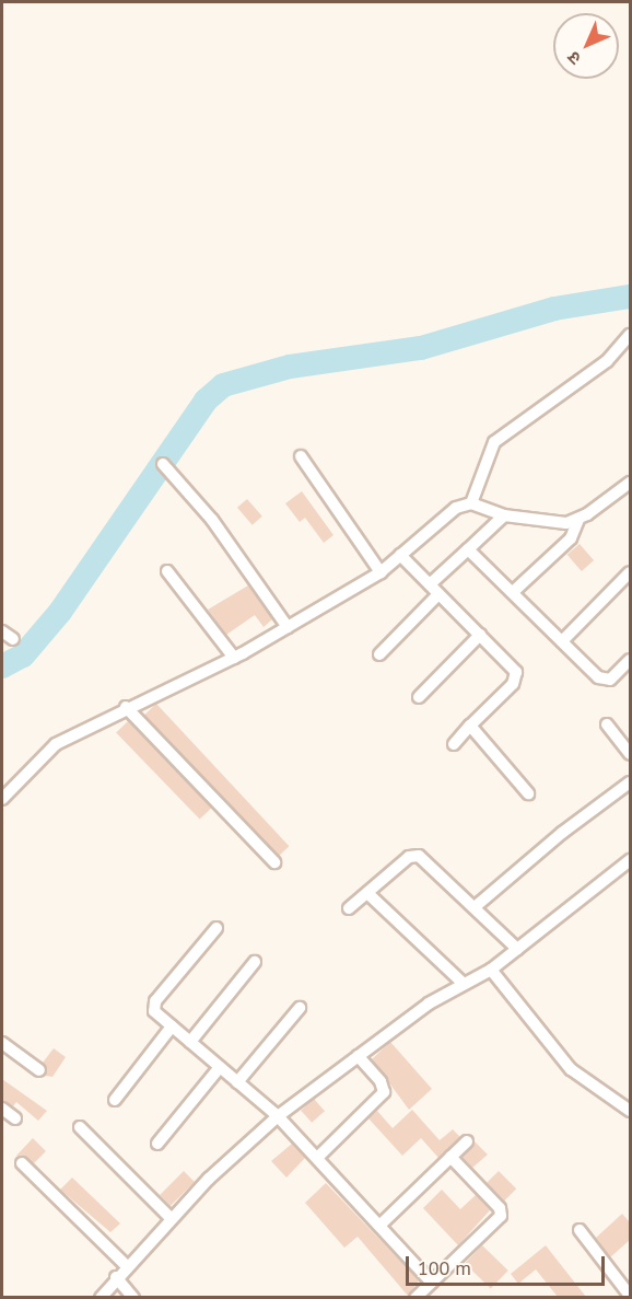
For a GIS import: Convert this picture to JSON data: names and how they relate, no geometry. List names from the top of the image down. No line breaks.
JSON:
{"scale_bar":"100 m","north":"bottom left"}
